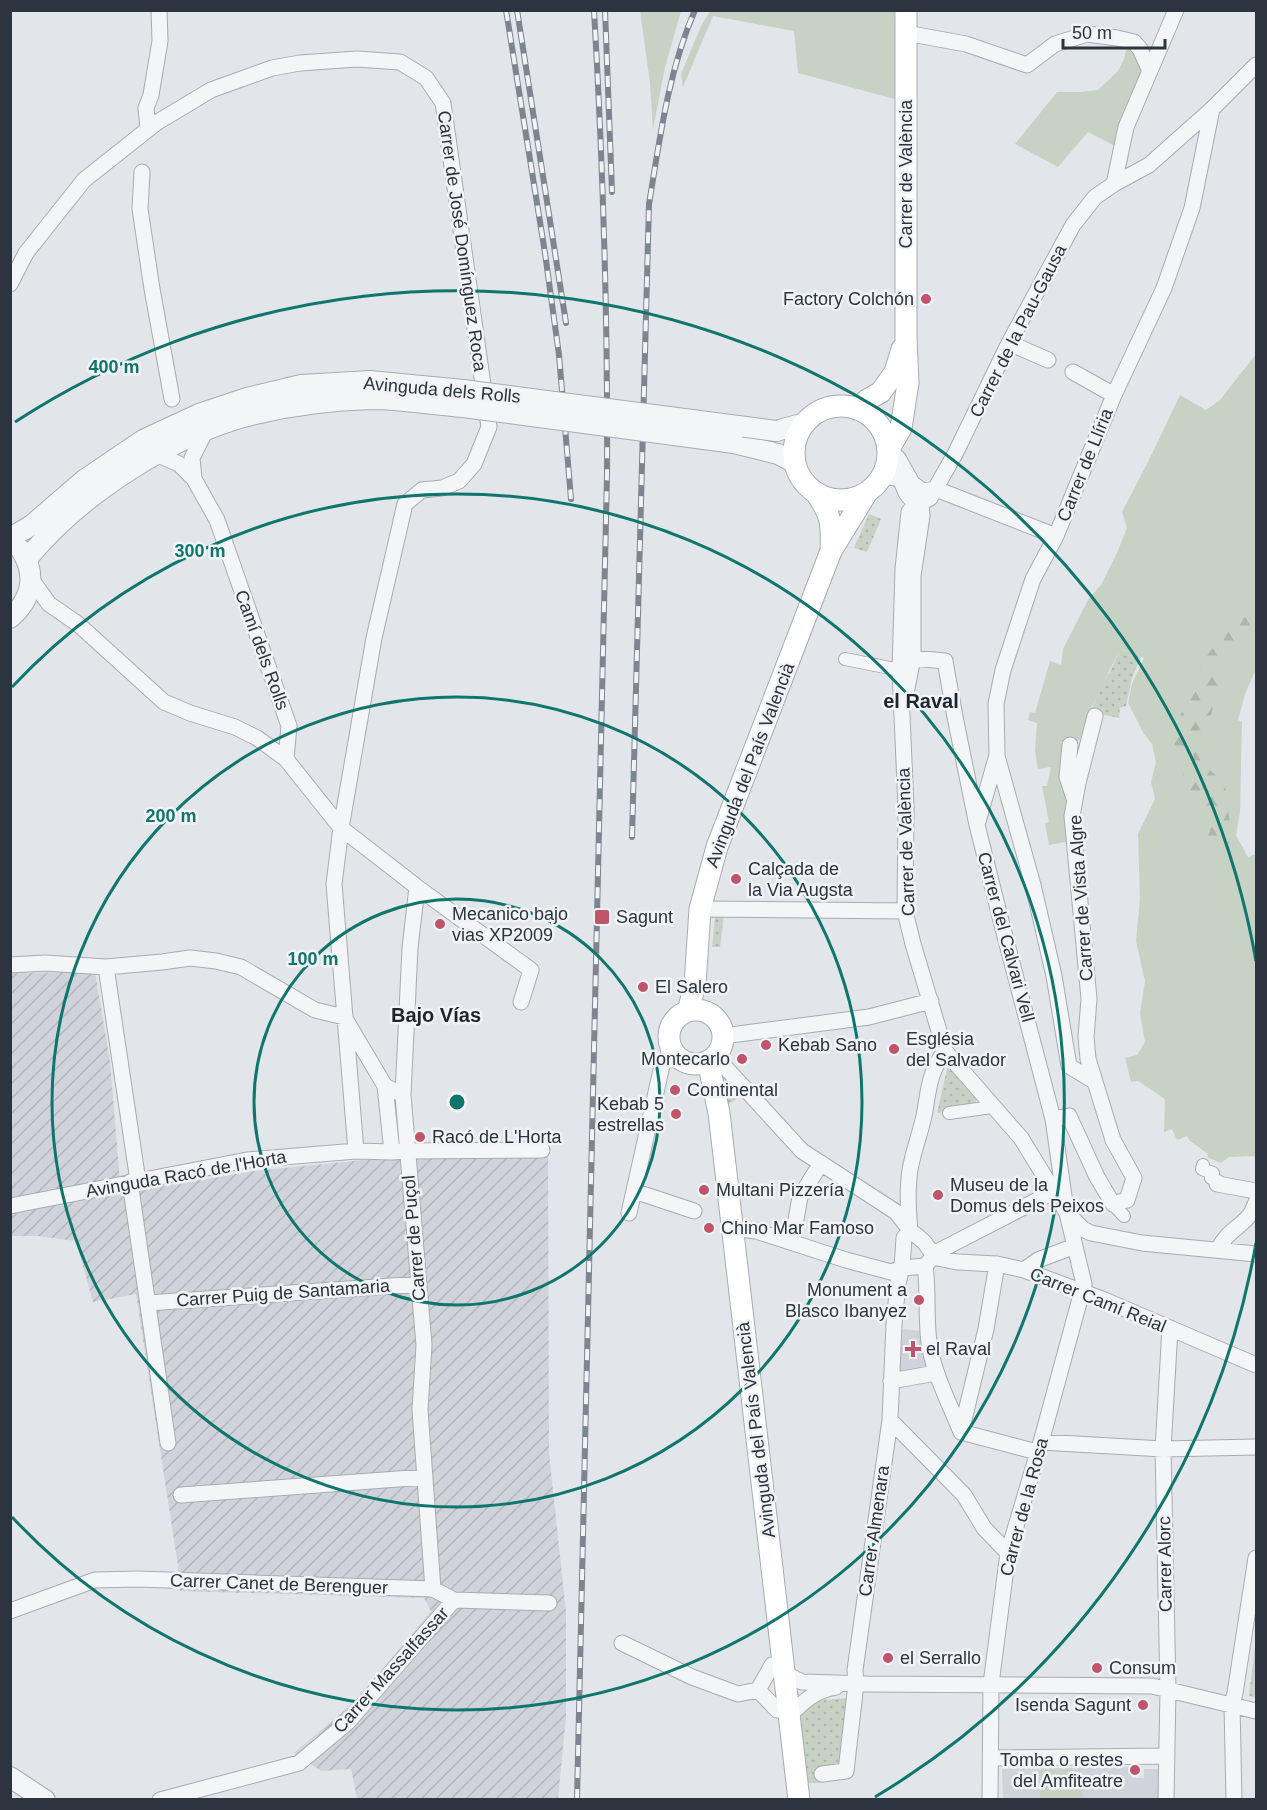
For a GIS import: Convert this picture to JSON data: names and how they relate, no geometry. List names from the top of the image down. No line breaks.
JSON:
{"streets":{"main road":["Carrer de València","Avinguda del País Valencià"],"street":["Carrer de José Domínguez Roca","Carrer de la Pau-Gausa","Avinguda dels Rolls","Carrer de Llíria","Camí dels Rolls","Carrer de Vista Algre","Carrer del Calvari Vell","Avinguda Racó de l'Horta","Carrer de Puçol","Carrer Puig de Santamaria","Carrer Camí Reial","Carrer de la Rosa","Carrer Almenara","Carrer Alorc","Carrer Canet de Berenguer","Carrer Massalfassar"]},"crossings":[["Carrer de València","Avinguda dels Rolls"],["Carrer de València","Avinguda del País Valencià"],["Carrer de València","Carrer del Calvari Vell"],["Carrer de la Pau-Gausa","Carrer de Llíria"],["Avinguda dels Rolls","Avinguda del País Valencià"],["Carrer de Llíria","Carrer del Calvari Vell"],["Carrer del Calvari Vell","Carrer de la Rosa"],["Avinguda Racó de l'Horta","Carrer de Puçol"],["Carrer de Puçol","Carrer Puig de Santamaria"],["Carrer de Puçol","Carrer Canet de Berenguer"],["Carrer Camí Reial","Carrer de la Rosa"],["Carrer Camí Reial","Carrer Alorc"],["Carrer Canet de Berenguer","Carrer Massalfassar"]],"districts":["el Raval","Bajo Vías"],"places":{"other":["Factory Colchón","Calçada de la Via Augsta","Mecanico bajo vias XP2009","El Salero","Kebab Sano","Església del Salvador","Montecarlo","Continental","Kebab 5 estrellas","Racó de L'Horta","Multani Pizzería","Museu de la Domus dels Peixos","Chino Mar Famoso","Monument a Blasco Ibanyez","el Serrallo","Consum","Isenda Sagunt","Tomba o restes del Amfiteatre"],"transit":["Sagunt"],"health":["el Raval"]},"scale_bar":"50 m","rings":["400 m","300 m","200 m","100 m"]}
